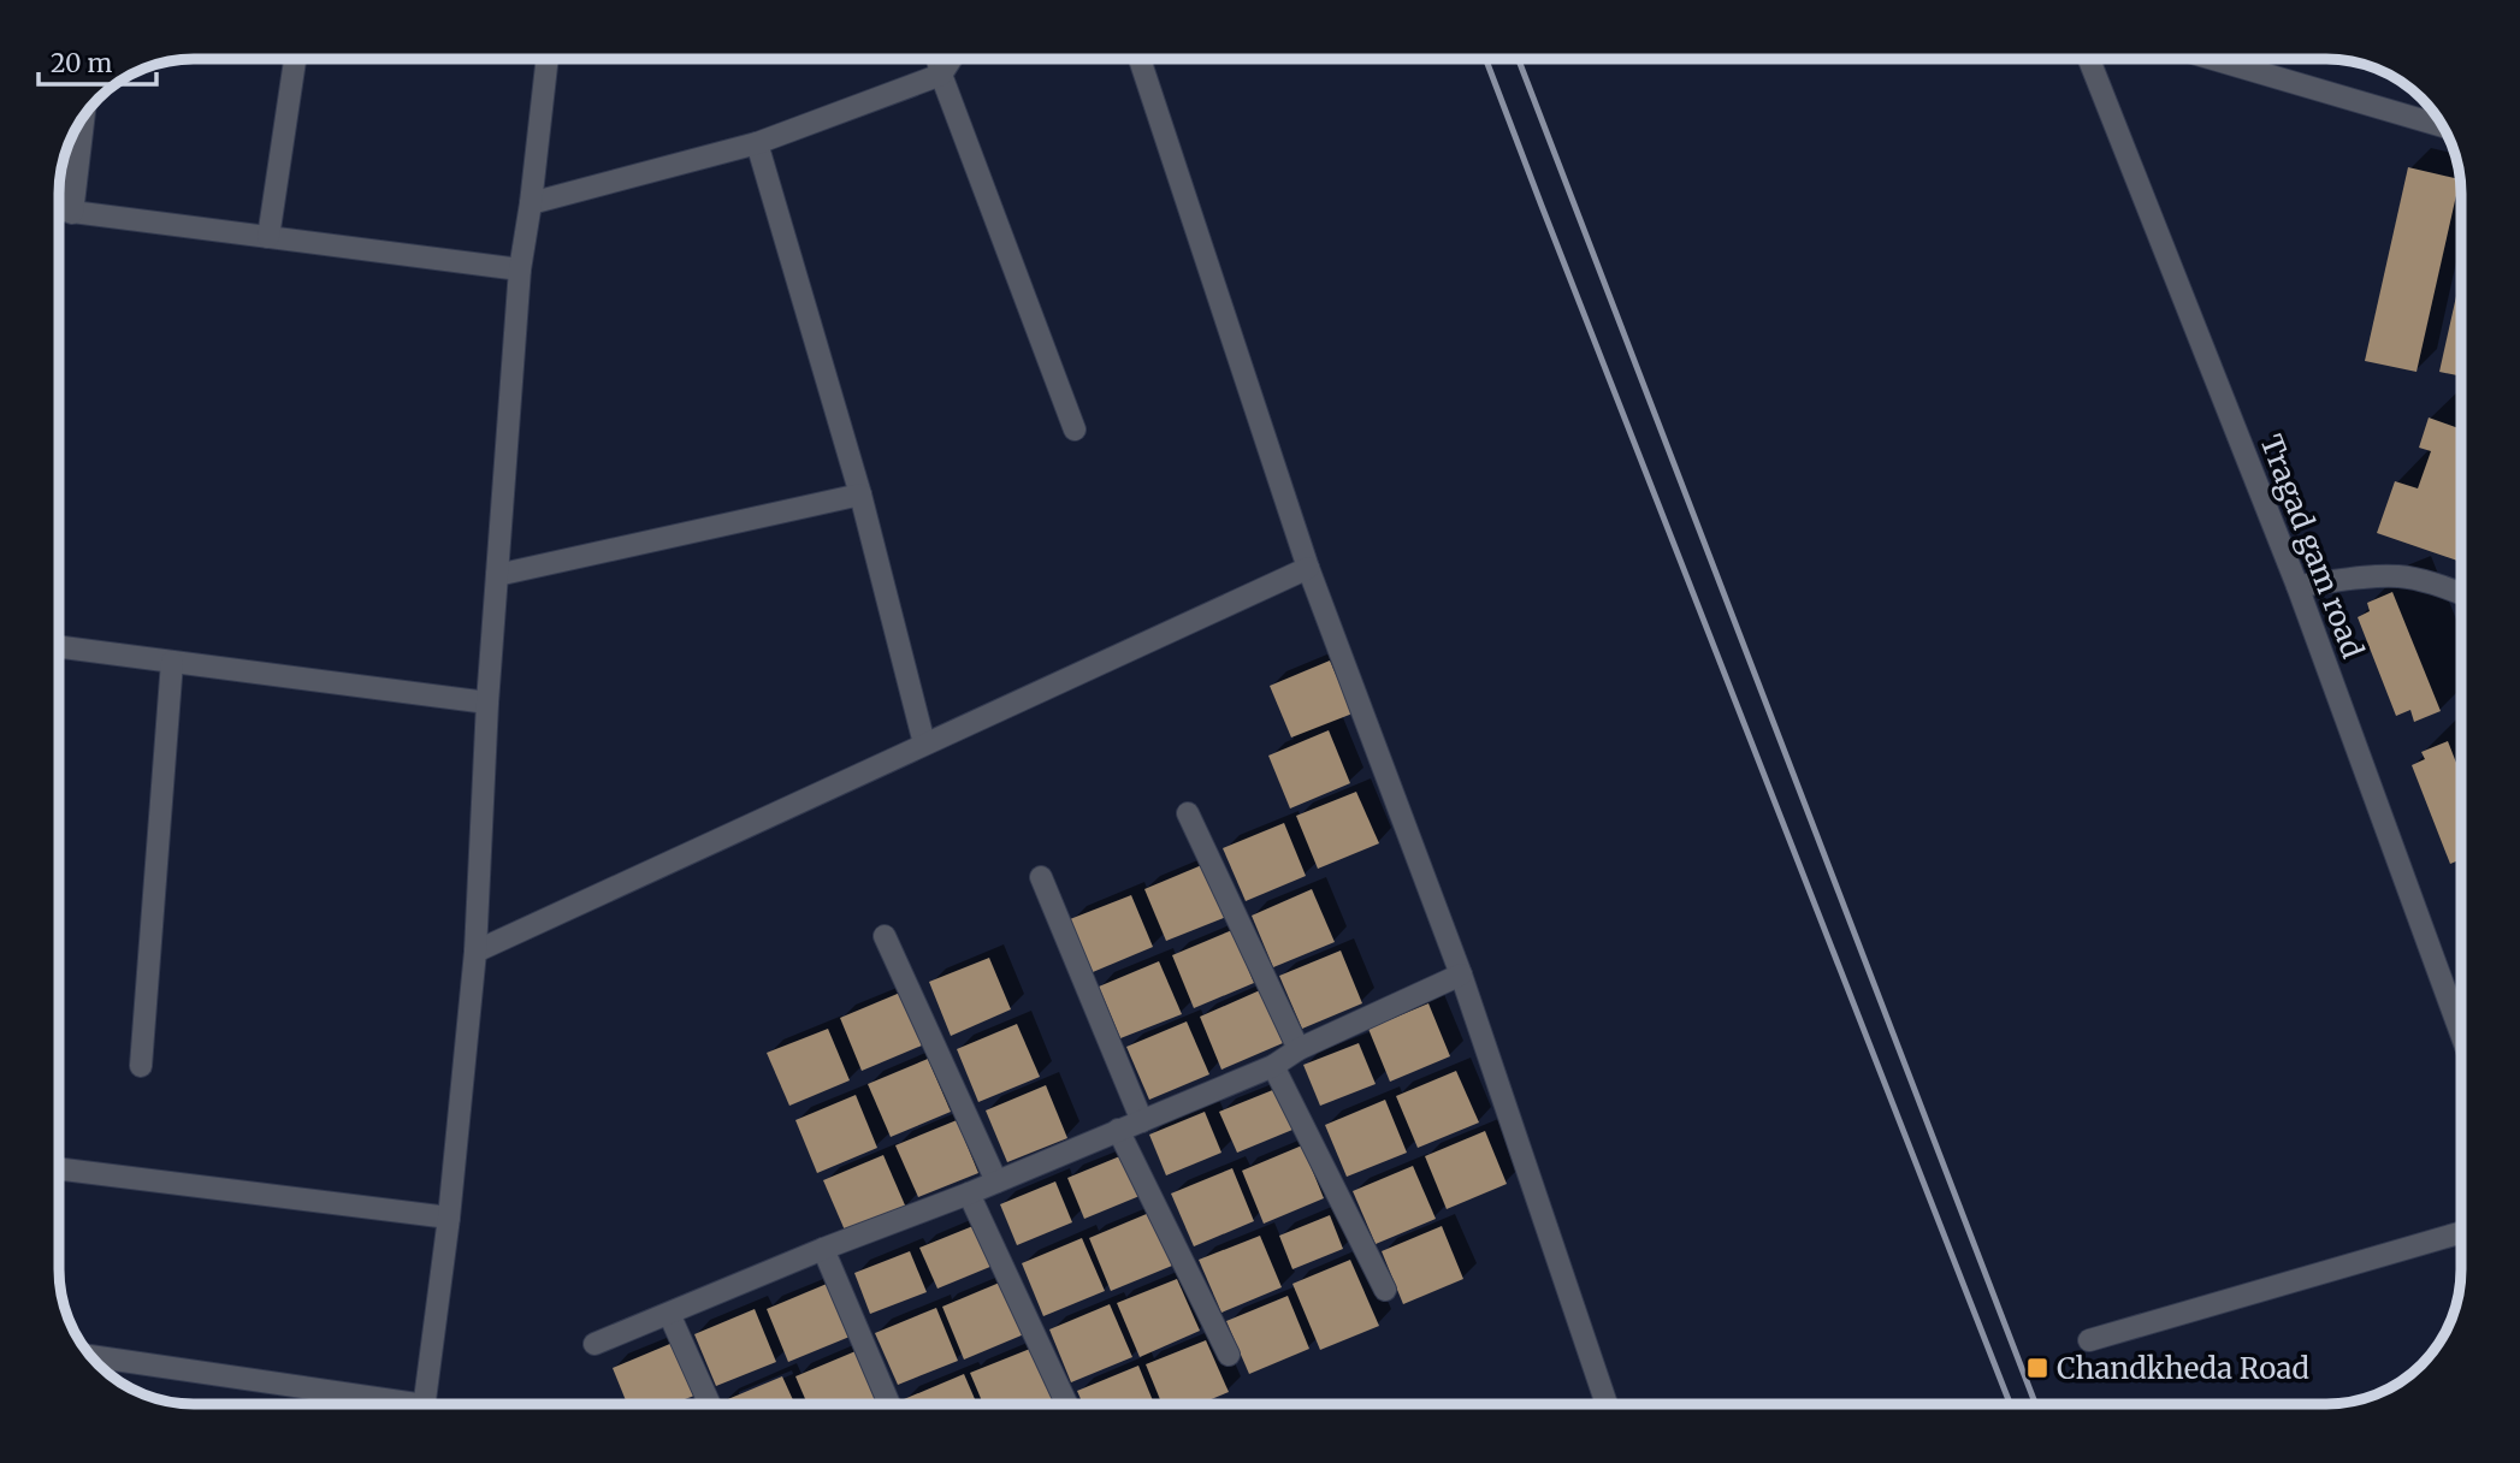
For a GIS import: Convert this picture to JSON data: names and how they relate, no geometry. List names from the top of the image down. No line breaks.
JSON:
{"streets":{"street":["Tragad gam road"]},"places":{"transit":["Chandkheda Road"]},"scale_bar":"20 m"}
